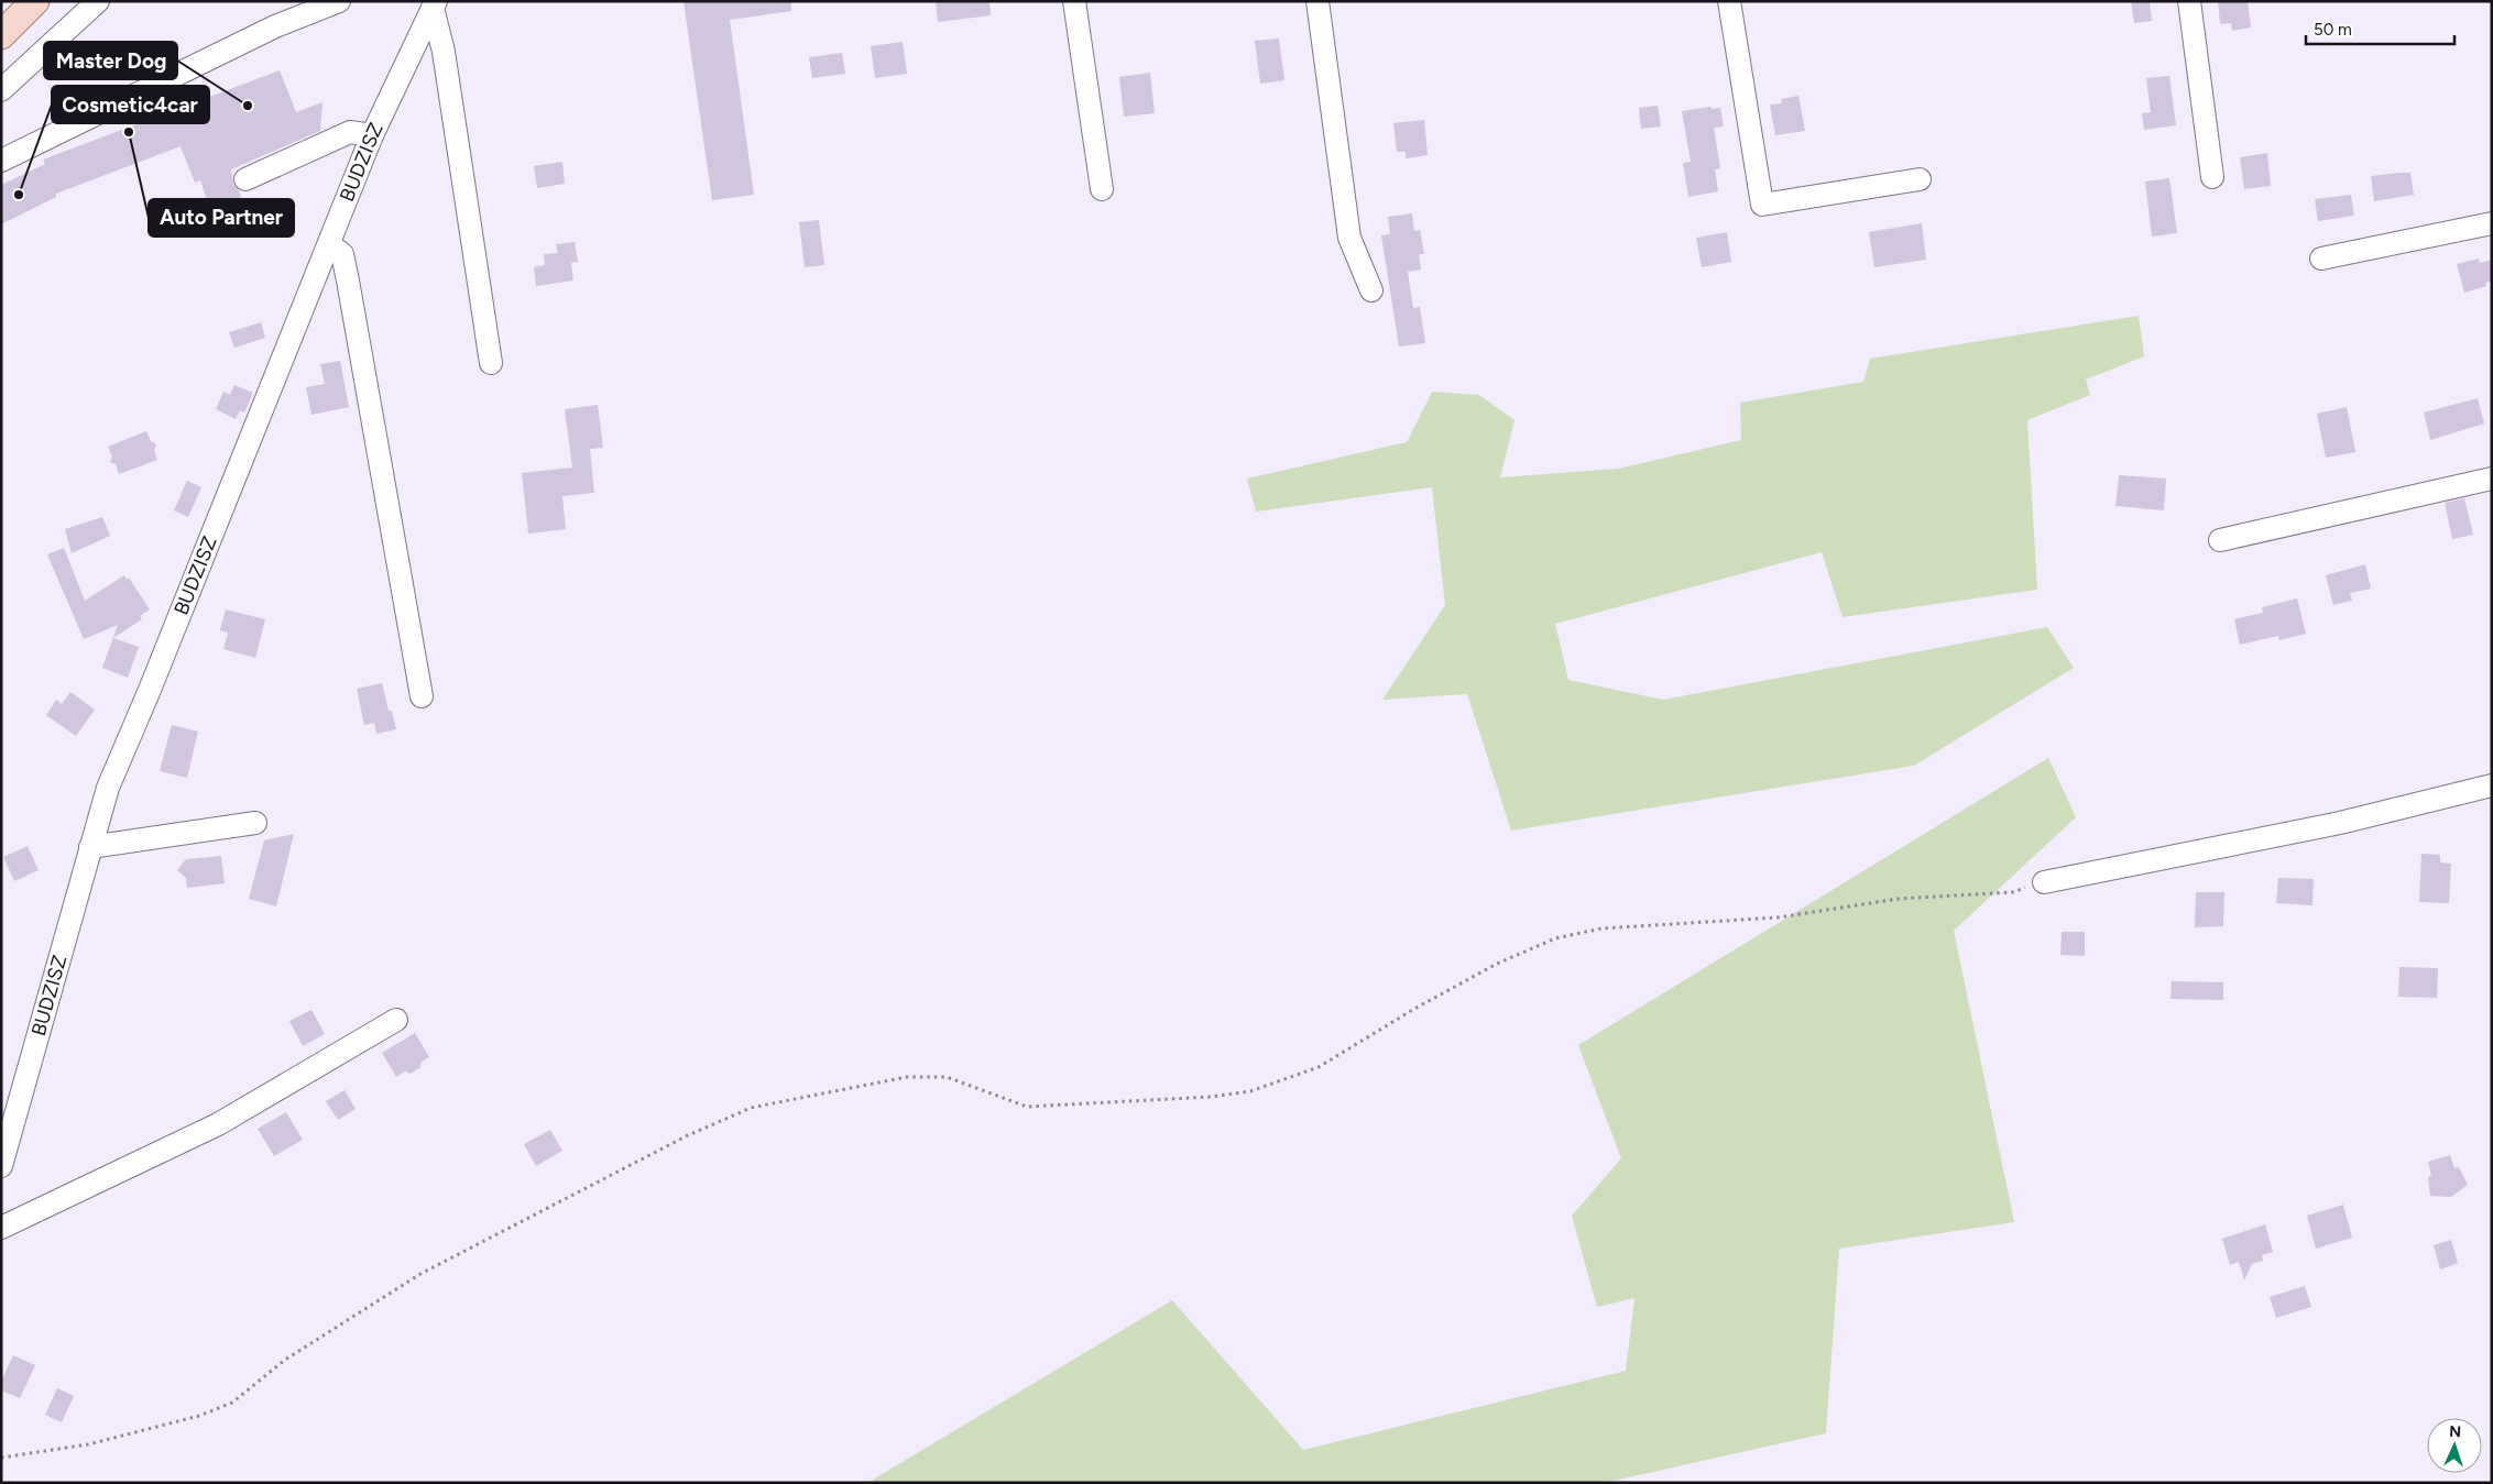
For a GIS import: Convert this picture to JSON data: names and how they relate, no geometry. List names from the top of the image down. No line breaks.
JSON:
{"streets":{"street":["BUDZISZ"]},"places":["Master Dog","Auto Partner","Cosmetic4car"],"scale_bar":"50 m","north":"top"}
